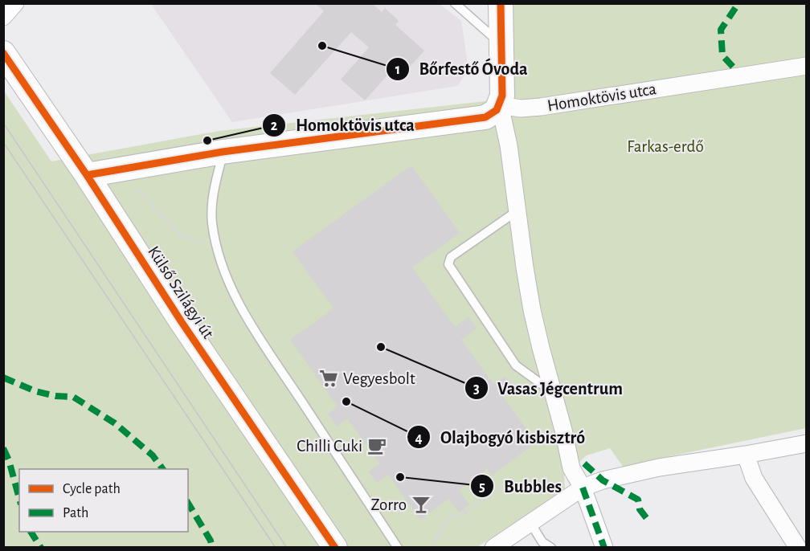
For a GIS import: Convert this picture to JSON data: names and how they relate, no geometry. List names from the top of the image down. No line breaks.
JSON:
{"streets":{"street":["Homoktövis utca","Külső Szilágyi út"]},"parks":["Farkas-erdő"],"places":{"other":["Bőrfestő Óvoda","Homoktövis utca","Vasas Jégcentrum","Olajbogyó kisbisztró","Bubbles"],"supermarket":["Vegyesbolt"],"cafe":["Chilli Cuki"],"bar":["Zorro"]},"legend":["Cycle path","Path"]}
